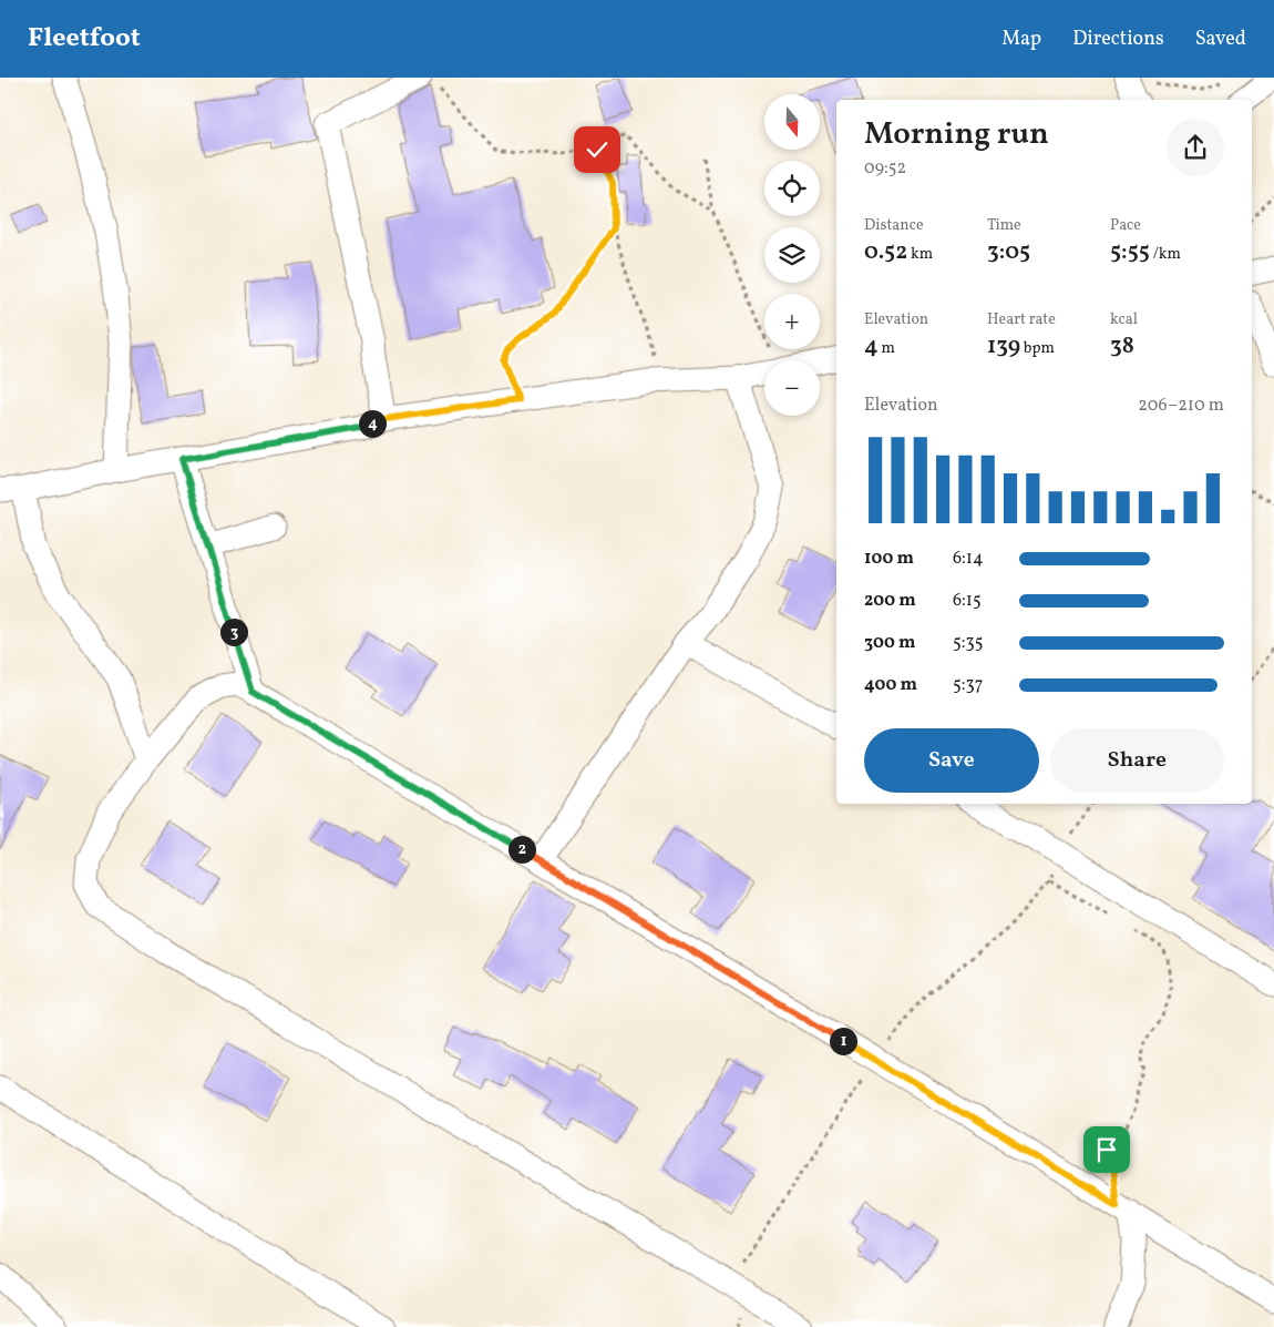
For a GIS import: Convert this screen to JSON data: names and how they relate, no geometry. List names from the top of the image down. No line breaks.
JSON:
{"north":"bottom","page":{"header":"Fleetfoot","nav":["Map","Directions","Saved"],"map_buttons":["+","−"],"heading":["Morning run","09:52"],"stats":[["Distance","0.52 km"],["Time","3:05"],["Pace","5:55 /km"],["Elevation","4 m"],["Heart rate","139 bpm"],["kcal","38"]],"chart":["Elevation","206–210 m"],"pins":["4","3","2","1"],"list":[{"name":"100 m","note":"6:14"},{"name":"200 m","note":"6:15"},{"name":"300 m","note":"5:35"},{"name":"400 m","note":"5:37"}],"buttons":["Save","Share"]}}
